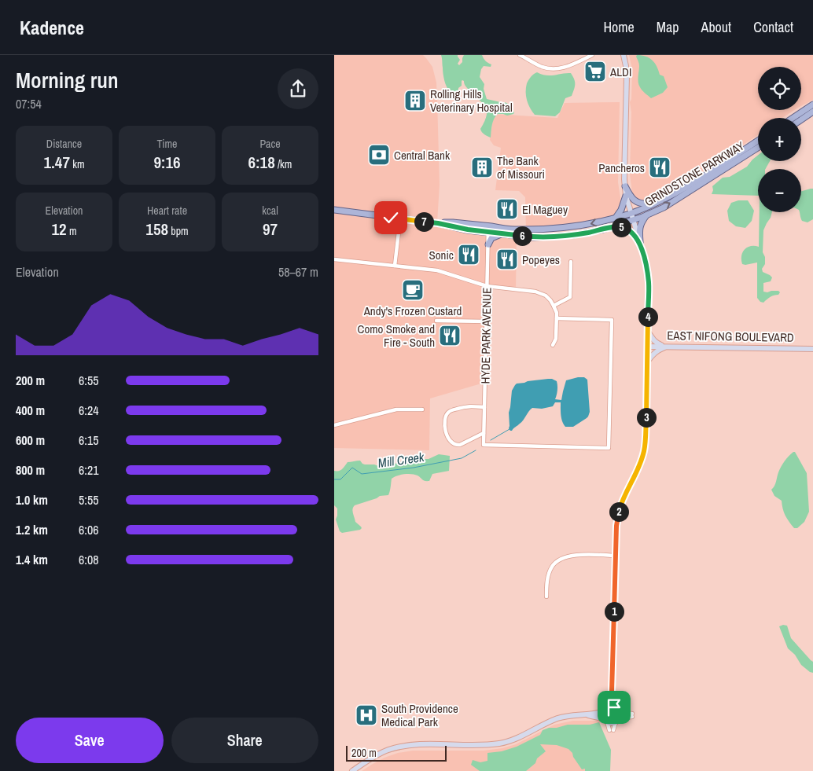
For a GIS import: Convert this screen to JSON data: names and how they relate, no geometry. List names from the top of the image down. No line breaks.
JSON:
{"streets":{"main road":["GRINDSTONE PARKWAY"],"street":["HYDE PARK AVENUE","EAST NIFONG BOULEVARD"]},"water":["Mill Creek"],"places":{"supermarket":["ALDI"],"building":["Rolling Hills Veterinary Hospital","The Bank of Missouri"],"bank":["Central Bank"],"restaurant":["Pancheros","El Maguey","Sonic","Popeyes","Como Smoke and Fire - South"],"cafe":["Andy's Frozen Custard"],"hospital":["South Providence Medical Park"]},"scale_bar":"200 m","page":{"header":"Kadence","nav":["Home","Map","About","Contact"],"heading":["Morning run","07:54"],"map_buttons":["+","−"],"stats":[["Distance","1.47 km"],["Time","9:16"],["Pace","6:18 /km"],["Elevation","12 m"],["Heart rate","158 bpm"],["kcal","97"]],"pins":["7","5","6","4","3","2","1"],"chart":["Elevation","58–67 m"],"list":[{"name":"200 m","note":"6:55"},{"name":"400 m","note":"6:24"},{"name":"600 m","note":"6:15"},{"name":"800 m","note":"6:21"},{"name":"1.0 km","note":"5:55"},{"name":"1.2 km","note":"6:06"},{"name":"1.4 km","note":"6:08"}],"buttons":["Save","Share"],"scale":"200 m"}}
